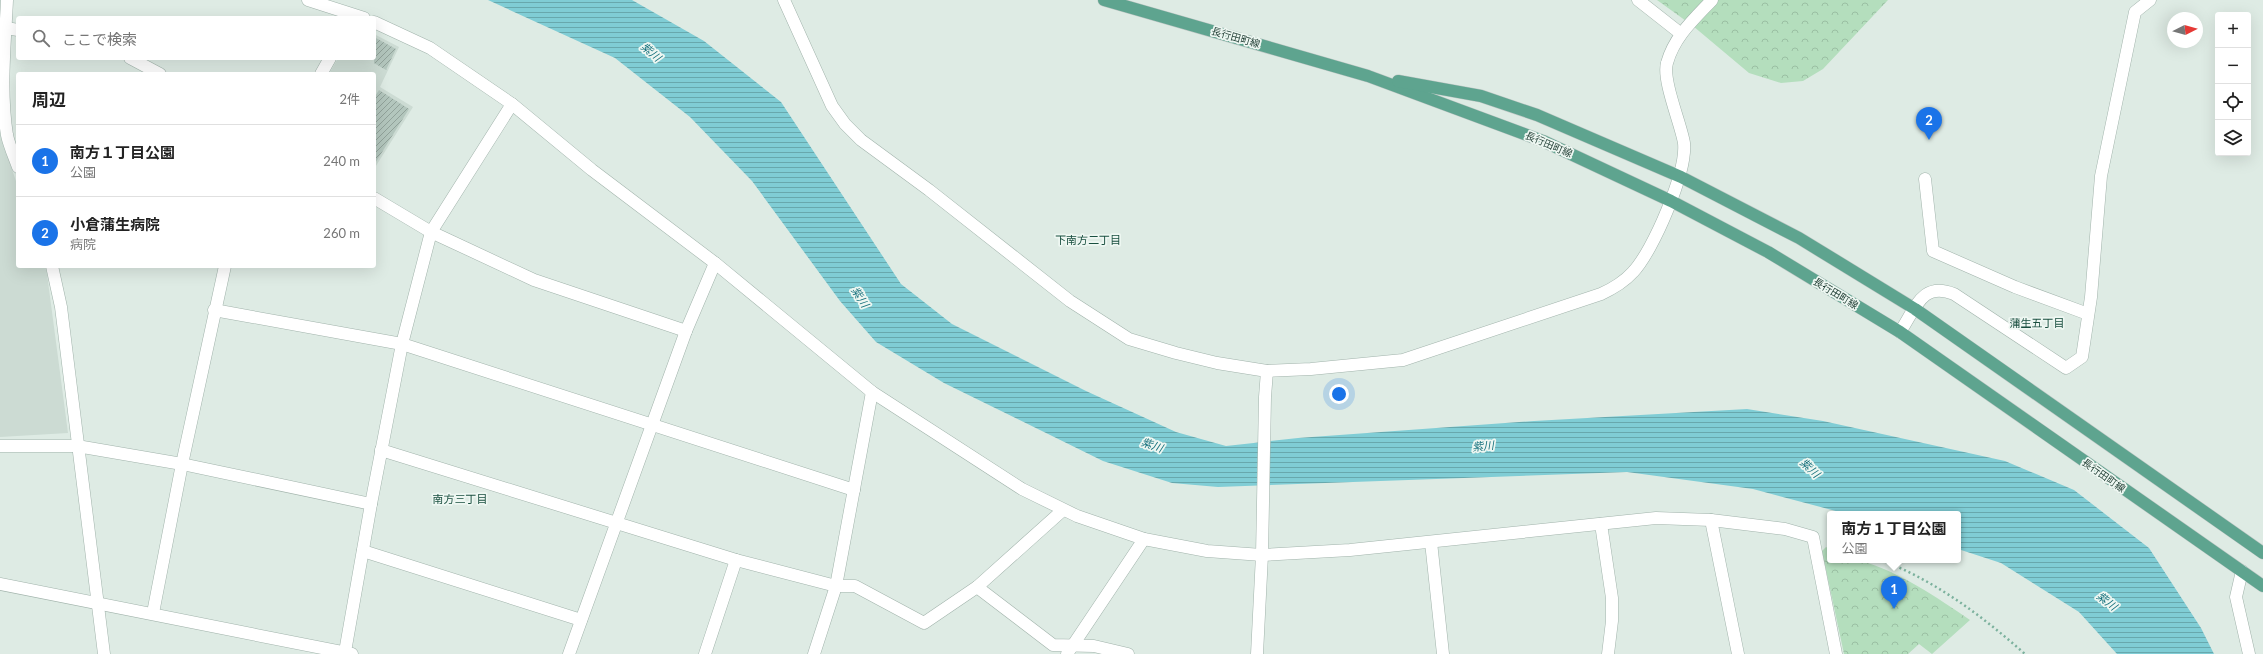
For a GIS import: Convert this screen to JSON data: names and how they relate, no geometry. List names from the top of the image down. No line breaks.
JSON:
{"streets":{"main road":["長行田町線"]},"districts":["下南方二丁目","蒲生五丁目","南方三丁目"],"water":["紫川"],"north":"right","page":{"map_buttons":["+","−"],"search":"ここで検索","heading":["周辺","2件"],"pins":["2","1"],"list":[{"mark":"1","name":"南方１丁目公園","note":"公園","value":"240 m"},{"mark":"2","name":"小倉蒲生病院","note":"病院","value":"260 m"}],"popup":["南方１丁目公園","公園"]}}
